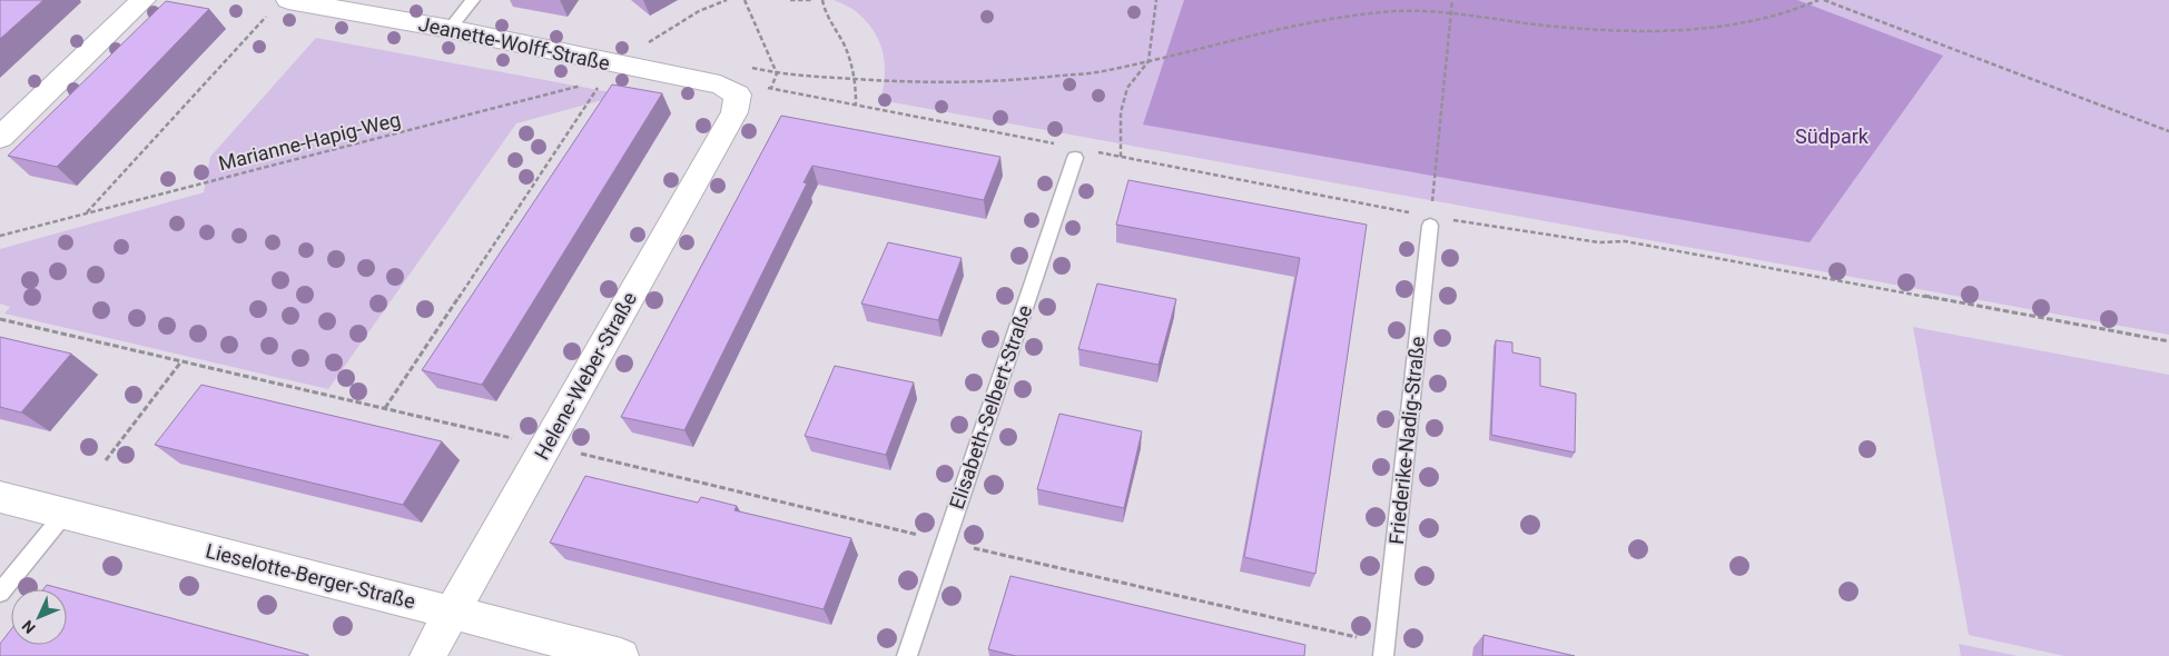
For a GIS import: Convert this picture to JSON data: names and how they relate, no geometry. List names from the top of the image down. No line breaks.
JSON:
{"streets":{"street":["Jeanette-Wolff-Straße","Helene-Weber-Straße","Lieselotte-Berger-Straße"],"lane":["Elisabeth-Selbert-Straße","Friederike-Nadig-Straße"],"path":["Marianne-Hapig-Weg"]},"crossings":[["Jeanette-Wolff-Straße","Marianne-Hapig-Weg"],["Jeanette-Wolff-Straße","Helene-Weber-Straße"],["Helene-Weber-Straße","Lieselotte-Berger-Straße"]],"parks":["Südpark"],"north":"bottom left"}
